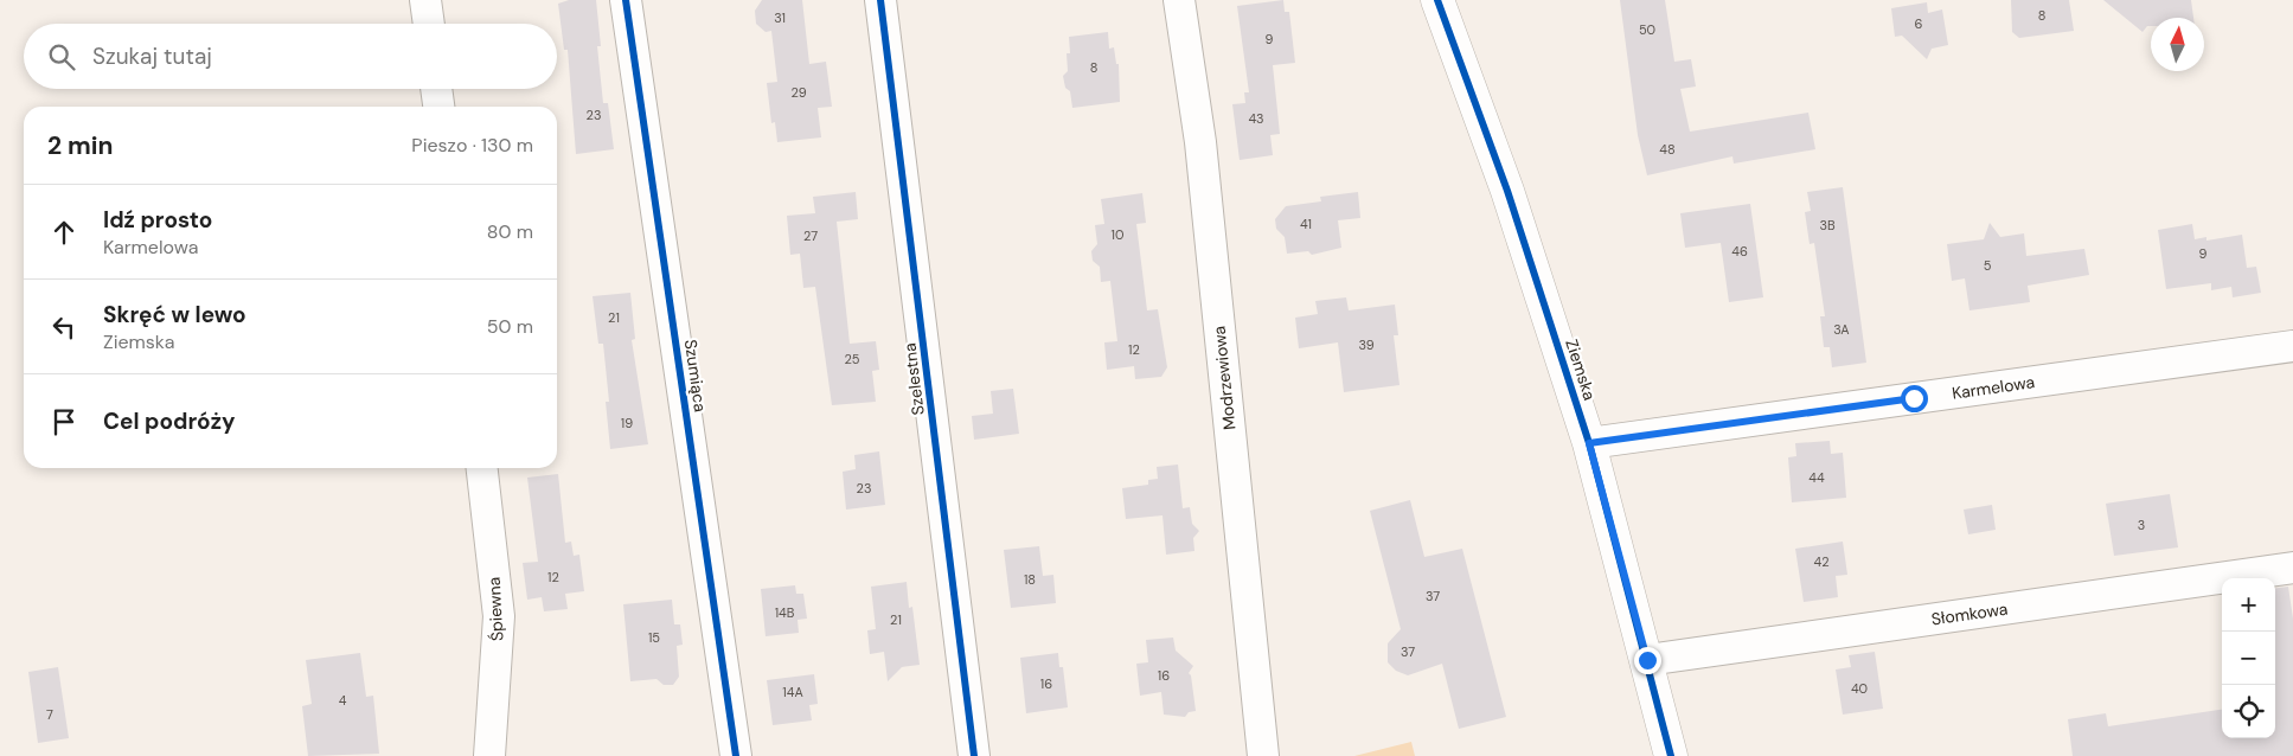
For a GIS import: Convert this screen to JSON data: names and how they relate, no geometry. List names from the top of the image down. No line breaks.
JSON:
{"streets":{"street":["Ziemska","Szumiąca","Modrzewiowa","Szelestna","Karmelowa","Śpiewna","Słomkowa"]},"crossings":[["Ziemska","Karmelowa"],["Ziemska","Słomkowa"]],"house_numbers":["8","31","6","50","9","8","29","23","43","48","41","3B","10","27","46","9","5","21","3A","39","12","25","19","44","23","3","42","12","18","37","14B","21","15","37","16","16","40","14A","4","7"],"north":"top","page":{"search":"Szukaj tutaj","heading":["2 min","Pieszo · 130 m"],"list":[["Idź prosto","Karmelowa","80 m"],["Skręć w lewo","Ziemska","50 m"],"Cel podróży"],"map_buttons":["+","−"]}}
